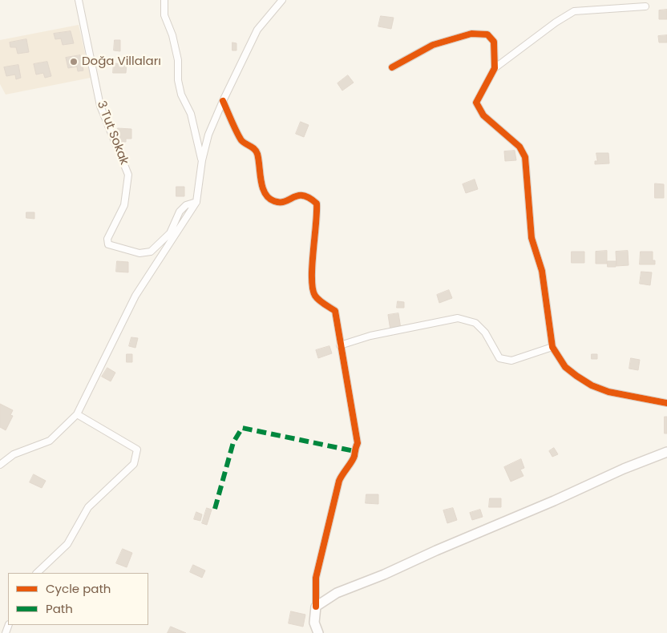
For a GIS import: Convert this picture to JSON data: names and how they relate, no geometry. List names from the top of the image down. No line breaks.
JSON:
{"streets":{"street":["3 Tut Sokak"]},"places":["Doğa Villaları"],"legend":["Cycle path","Path"]}
